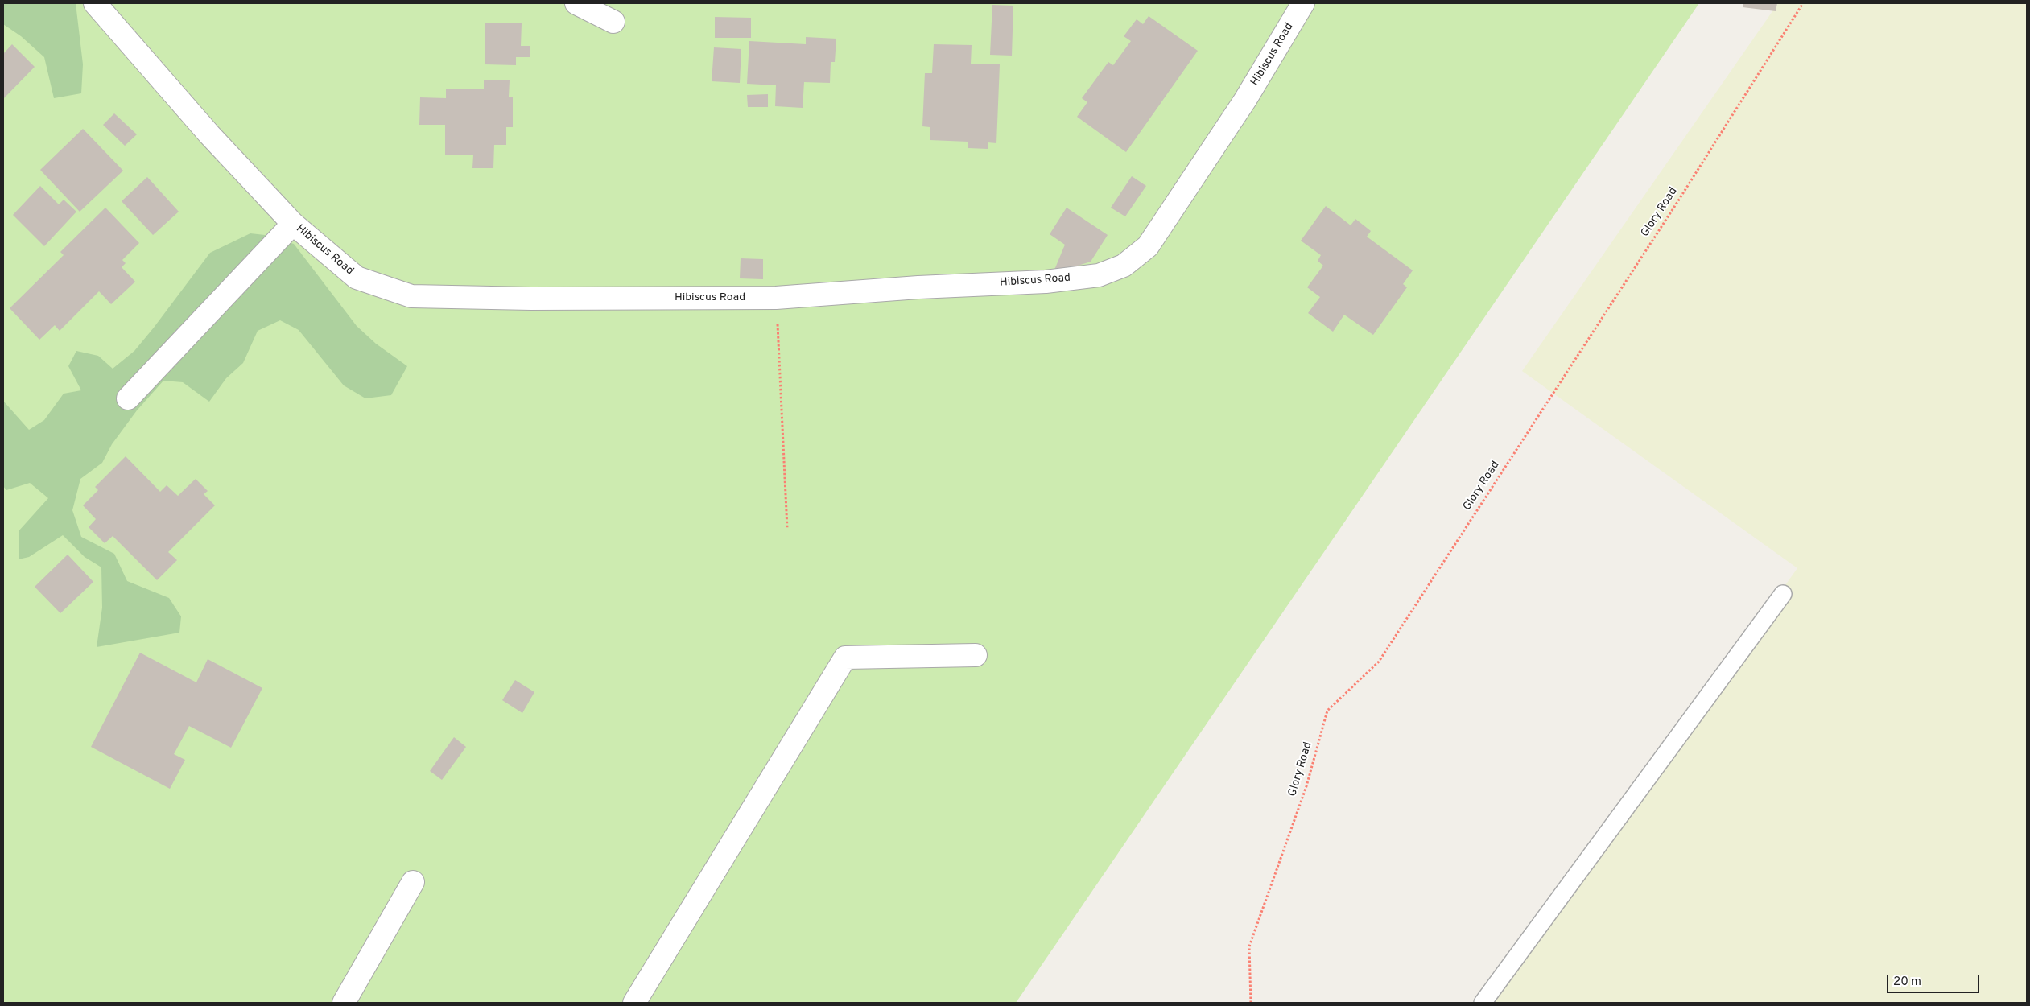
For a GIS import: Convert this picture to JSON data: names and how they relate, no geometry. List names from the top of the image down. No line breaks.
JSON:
{"streets":{"street":["Hibiscus Road"],"path":["Glory Road"]},"scale_bar":"20 m"}
